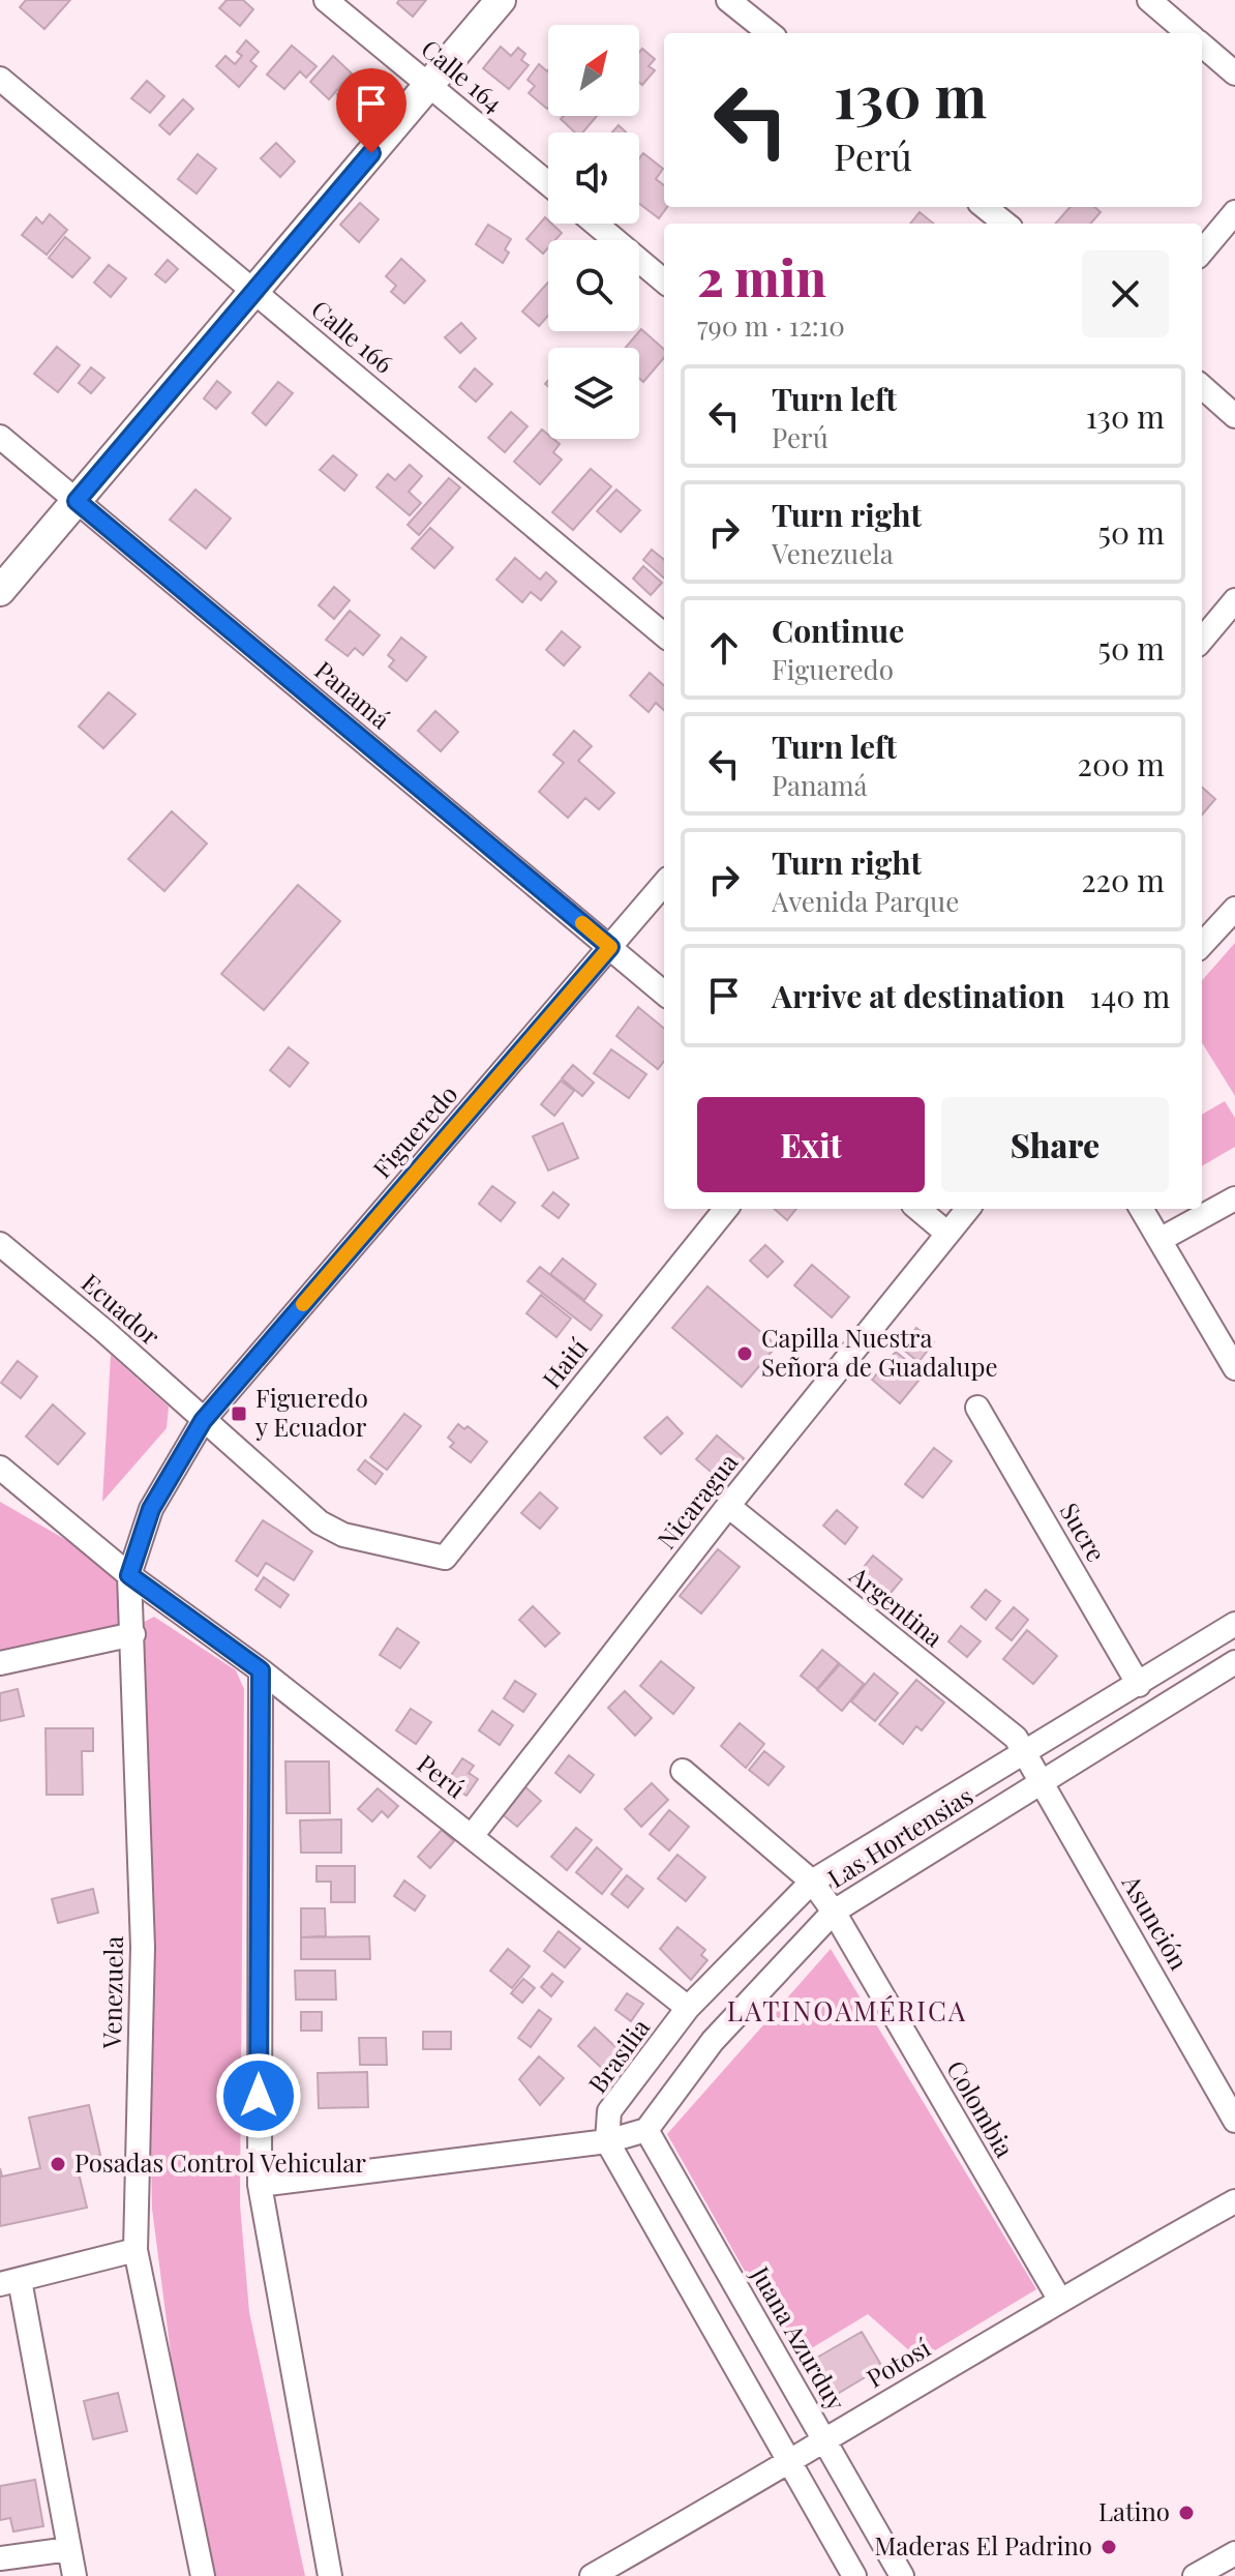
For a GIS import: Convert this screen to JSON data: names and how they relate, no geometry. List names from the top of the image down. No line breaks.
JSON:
{"streets":{"street":["Calle 164","Calle 166","Panamá","Figueredo","Ecuador","Haití","Nicaragua","Sucre","Argentina","Perú","Las Hortensias","Asunción","Venezuela","Brasilia","Colombia","Juana Azurduy","Potosí"]},"crossings":[["Panamá","Figueredo"],["Figueredo","Ecuador"],["Figueredo","Venezuela"],["Ecuador","Haití"],["Ecuador","Venezuela"],["Nicaragua","Argentina"],["Nicaragua","Perú"],["Sucre","Las Hortensias"],["Argentina","Las Hortensias"],["Argentina","Asunción"],["Perú","Las Hortensias"],["Perú","Venezuela"],["Perú","Brasilia"],["Las Hortensias","Asunción"],["Las Hortensias","Brasilia"],["Las Hortensias","Colombia"],["Las Hortensias","Juana Azurduy"],["Colombia","Potosí"],["Juana Azurduy","Potosí"]],"districts":["LATINOAMÉRICA"],"places":{"other":["Capilla Nuestra Señora de Guadalupe","Posadas Control Vehicular","Latino","Maderas El Padrino"],"transit":["Figueredo y Ecuador"]},"north":"top right","page":{"turn":["130 m","Perú"],"heading":["2 min","790 m · 12:10"],"list":[{"name":"Turn left","note":"Perú","value":"130 m"},{"name":"Turn right","note":"Venezuela","value":"50 m"},{"name":"Continue","note":"Figueredo","value":"50 m"},{"name":"Turn left","note":"Panamá","value":"200 m"},{"name":"Turn right","note":"Avenida Parque","value":"220 m"},{"name":"Arrive at destination","value":"140 m"}],"buttons":["Exit","Share"]}}
